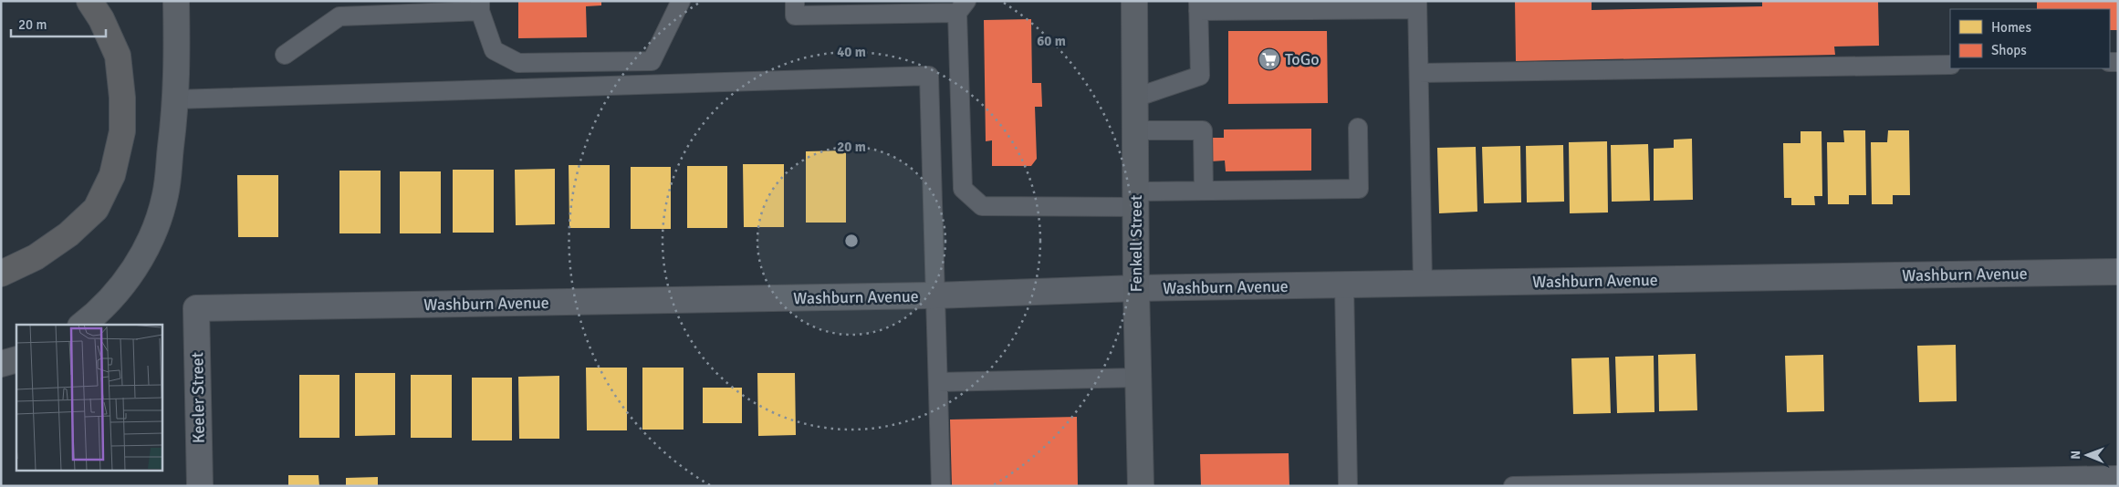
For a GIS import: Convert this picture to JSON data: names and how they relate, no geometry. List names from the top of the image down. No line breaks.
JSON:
{"streets":{"street":["Fenkell Street","Washburn Avenue","Keeler Street"]},"crossings":[["Fenkell Street","Washburn Avenue"],["Washburn Avenue","Keeler Street"]],"places":{"supermarket":["ToGo"]},"legend":["Homes","Shops"],"scale_bar":"20 m","north":"left","rings":["60 m","40 m","20 m"]}
